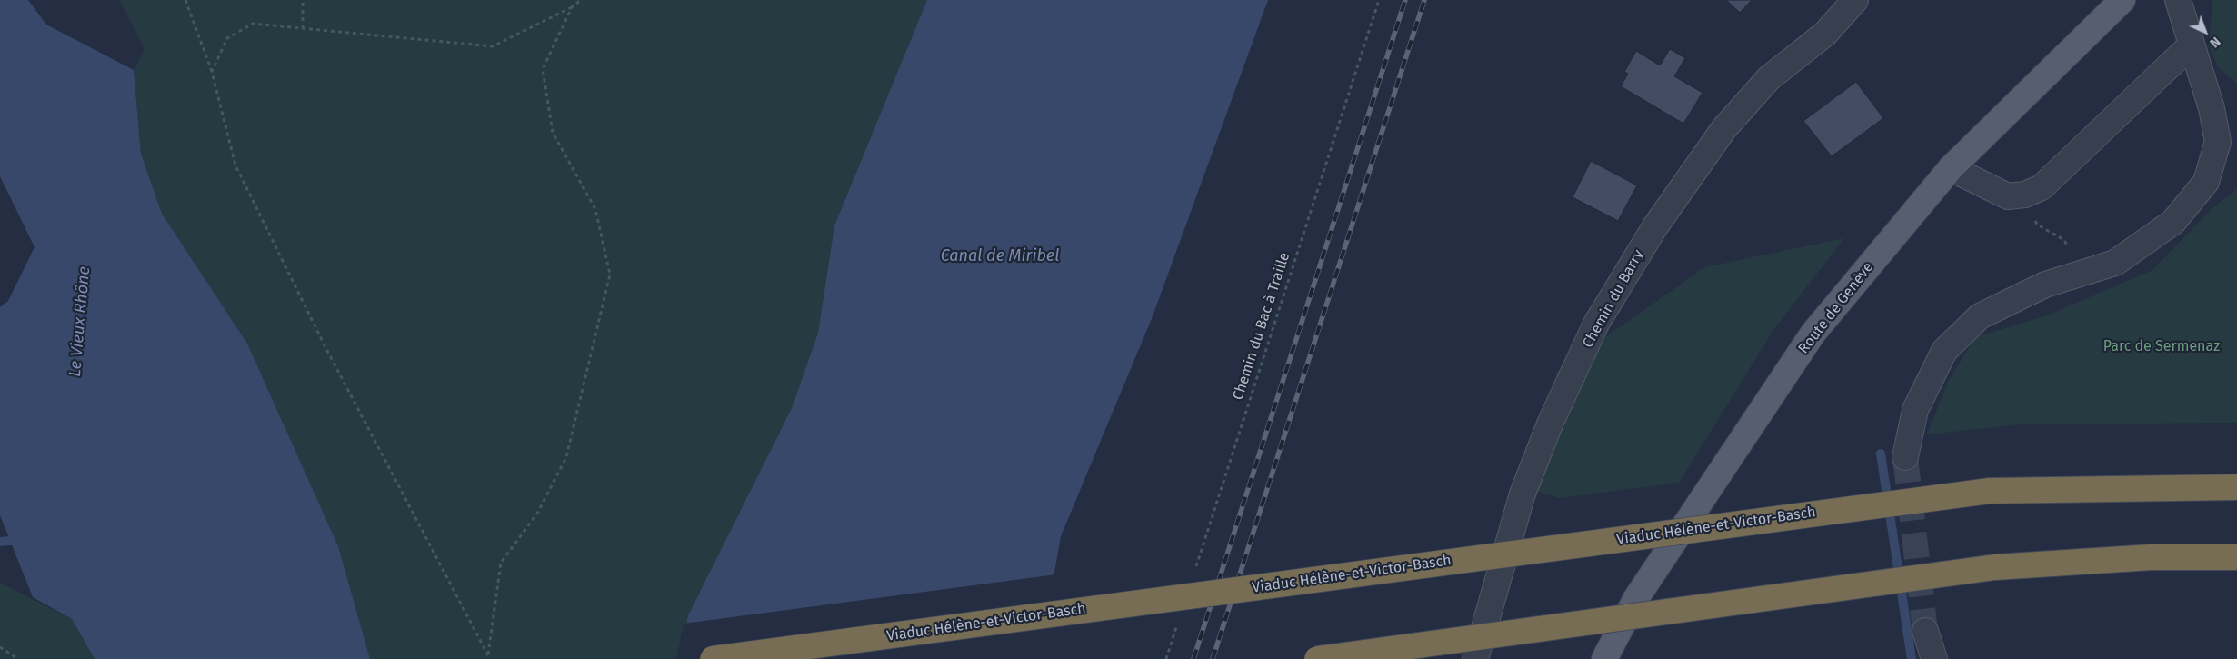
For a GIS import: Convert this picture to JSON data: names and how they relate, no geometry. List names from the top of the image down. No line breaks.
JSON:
{"streets":{"highway":["Viaduc Hélène-et-Victor-Basch"],"main road":["Route de Genève"],"street":["Chemin du Barry"],"path":["Chemin du Bac à Traille"]},"water":["Canal de Miribel","Le Vieux Rhône"],"parks":["Parc de Sermenaz"],"north":"bottom right"}
